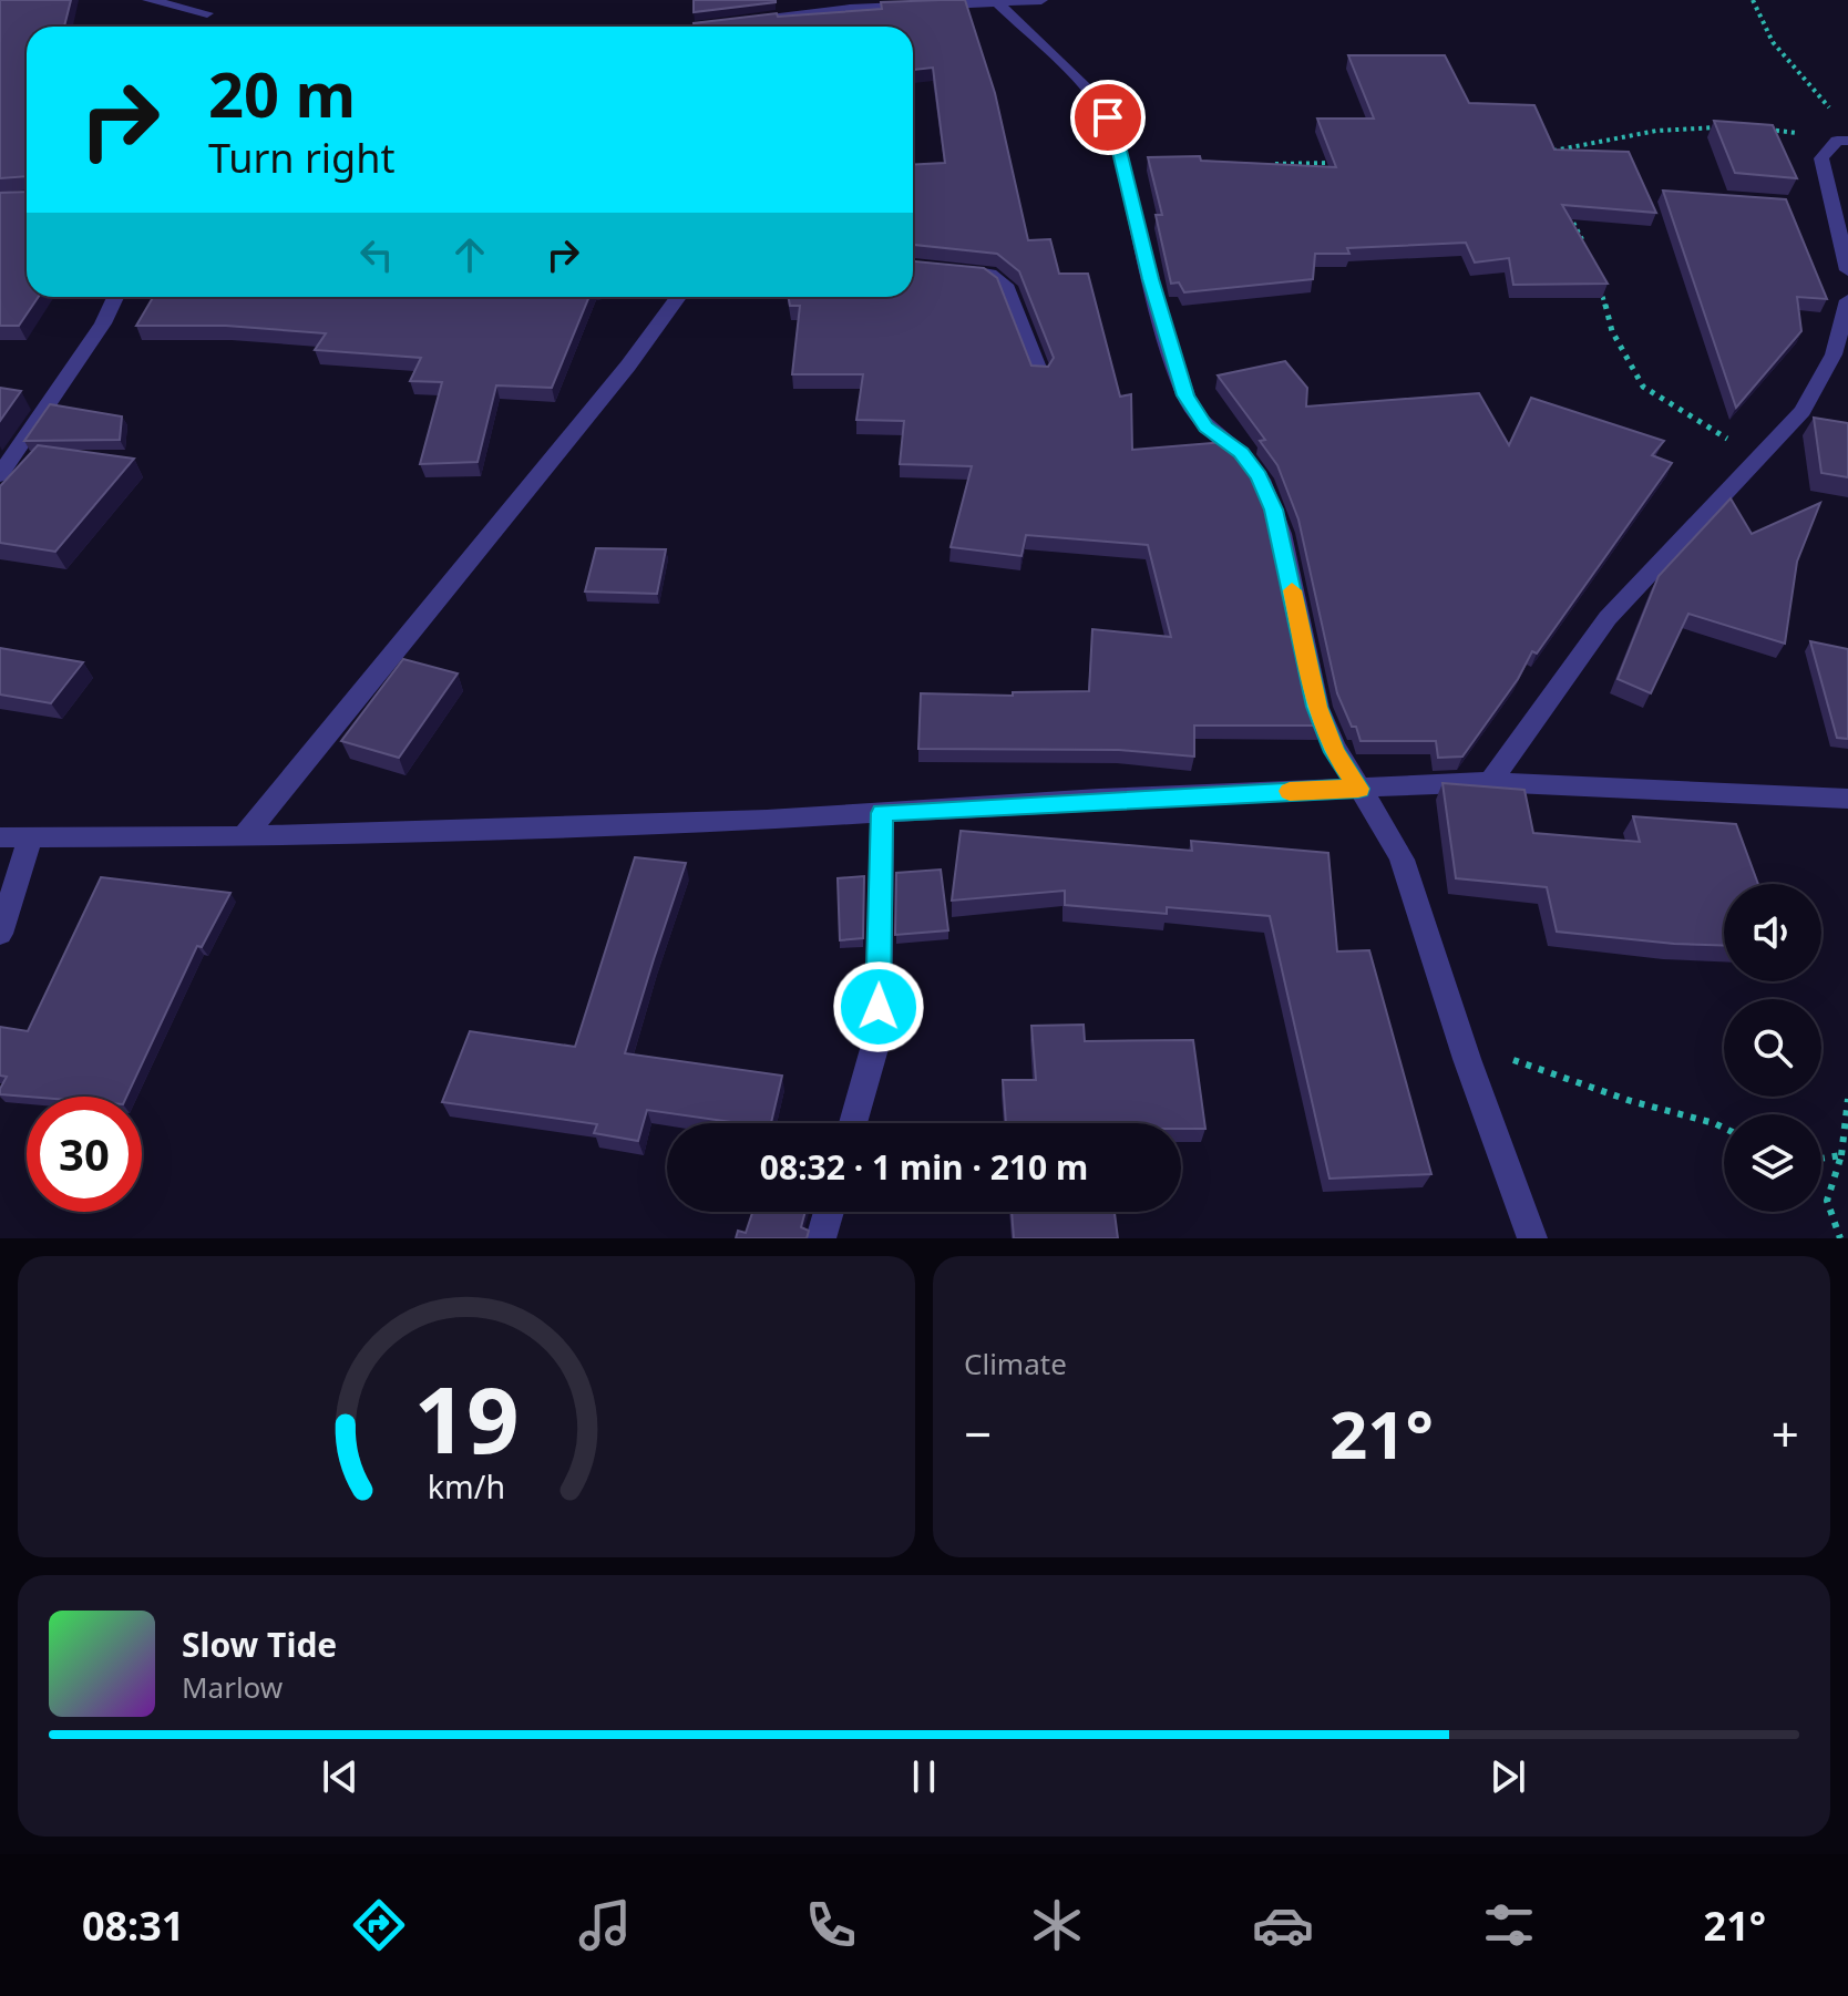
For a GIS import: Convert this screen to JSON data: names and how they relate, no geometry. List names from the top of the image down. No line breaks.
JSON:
{"page":{"turn":["20 m","Turn right"],"limit":"30","trip":"08:32 · 1 min · 210 m","tile":"Climate","heat":["−","21°","+"],"song":["Slow Tide","Marlow"],"tabs":["08:31","21°"],"gauge":["19","km/h"]}}
